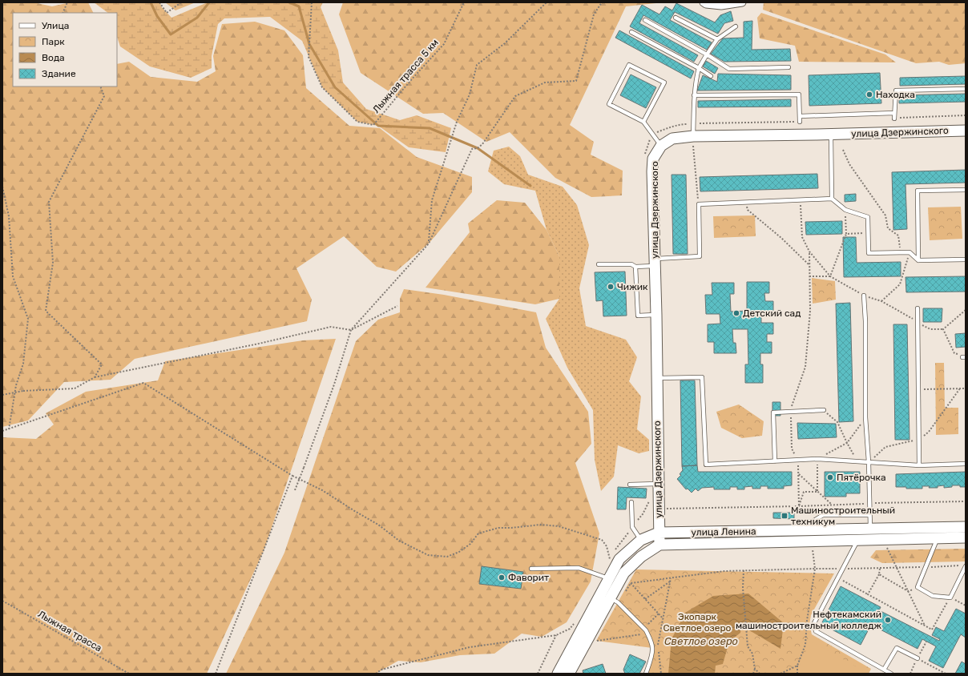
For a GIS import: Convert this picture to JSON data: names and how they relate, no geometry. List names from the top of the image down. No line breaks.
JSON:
{"streets":{"main road":["улица Дзержинского","улица Ленина"],"path":["Лыжная трасса 5 км","Лыжная трасса"]},"crossings":[["улица Дзержинского","улица Ленина"]],"water":["Светлое озеро"],"parks":["Экопарк Светлое озеро"],"places":{"other":["Находка","Чижик","Детский сад","Пятёрочка","Фаворит","Нефтекамский машиностроительный колледж"],"transit":["Машиностроительный техникум"]},"legend":["Улица","Парк","Вода","Здание"]}
